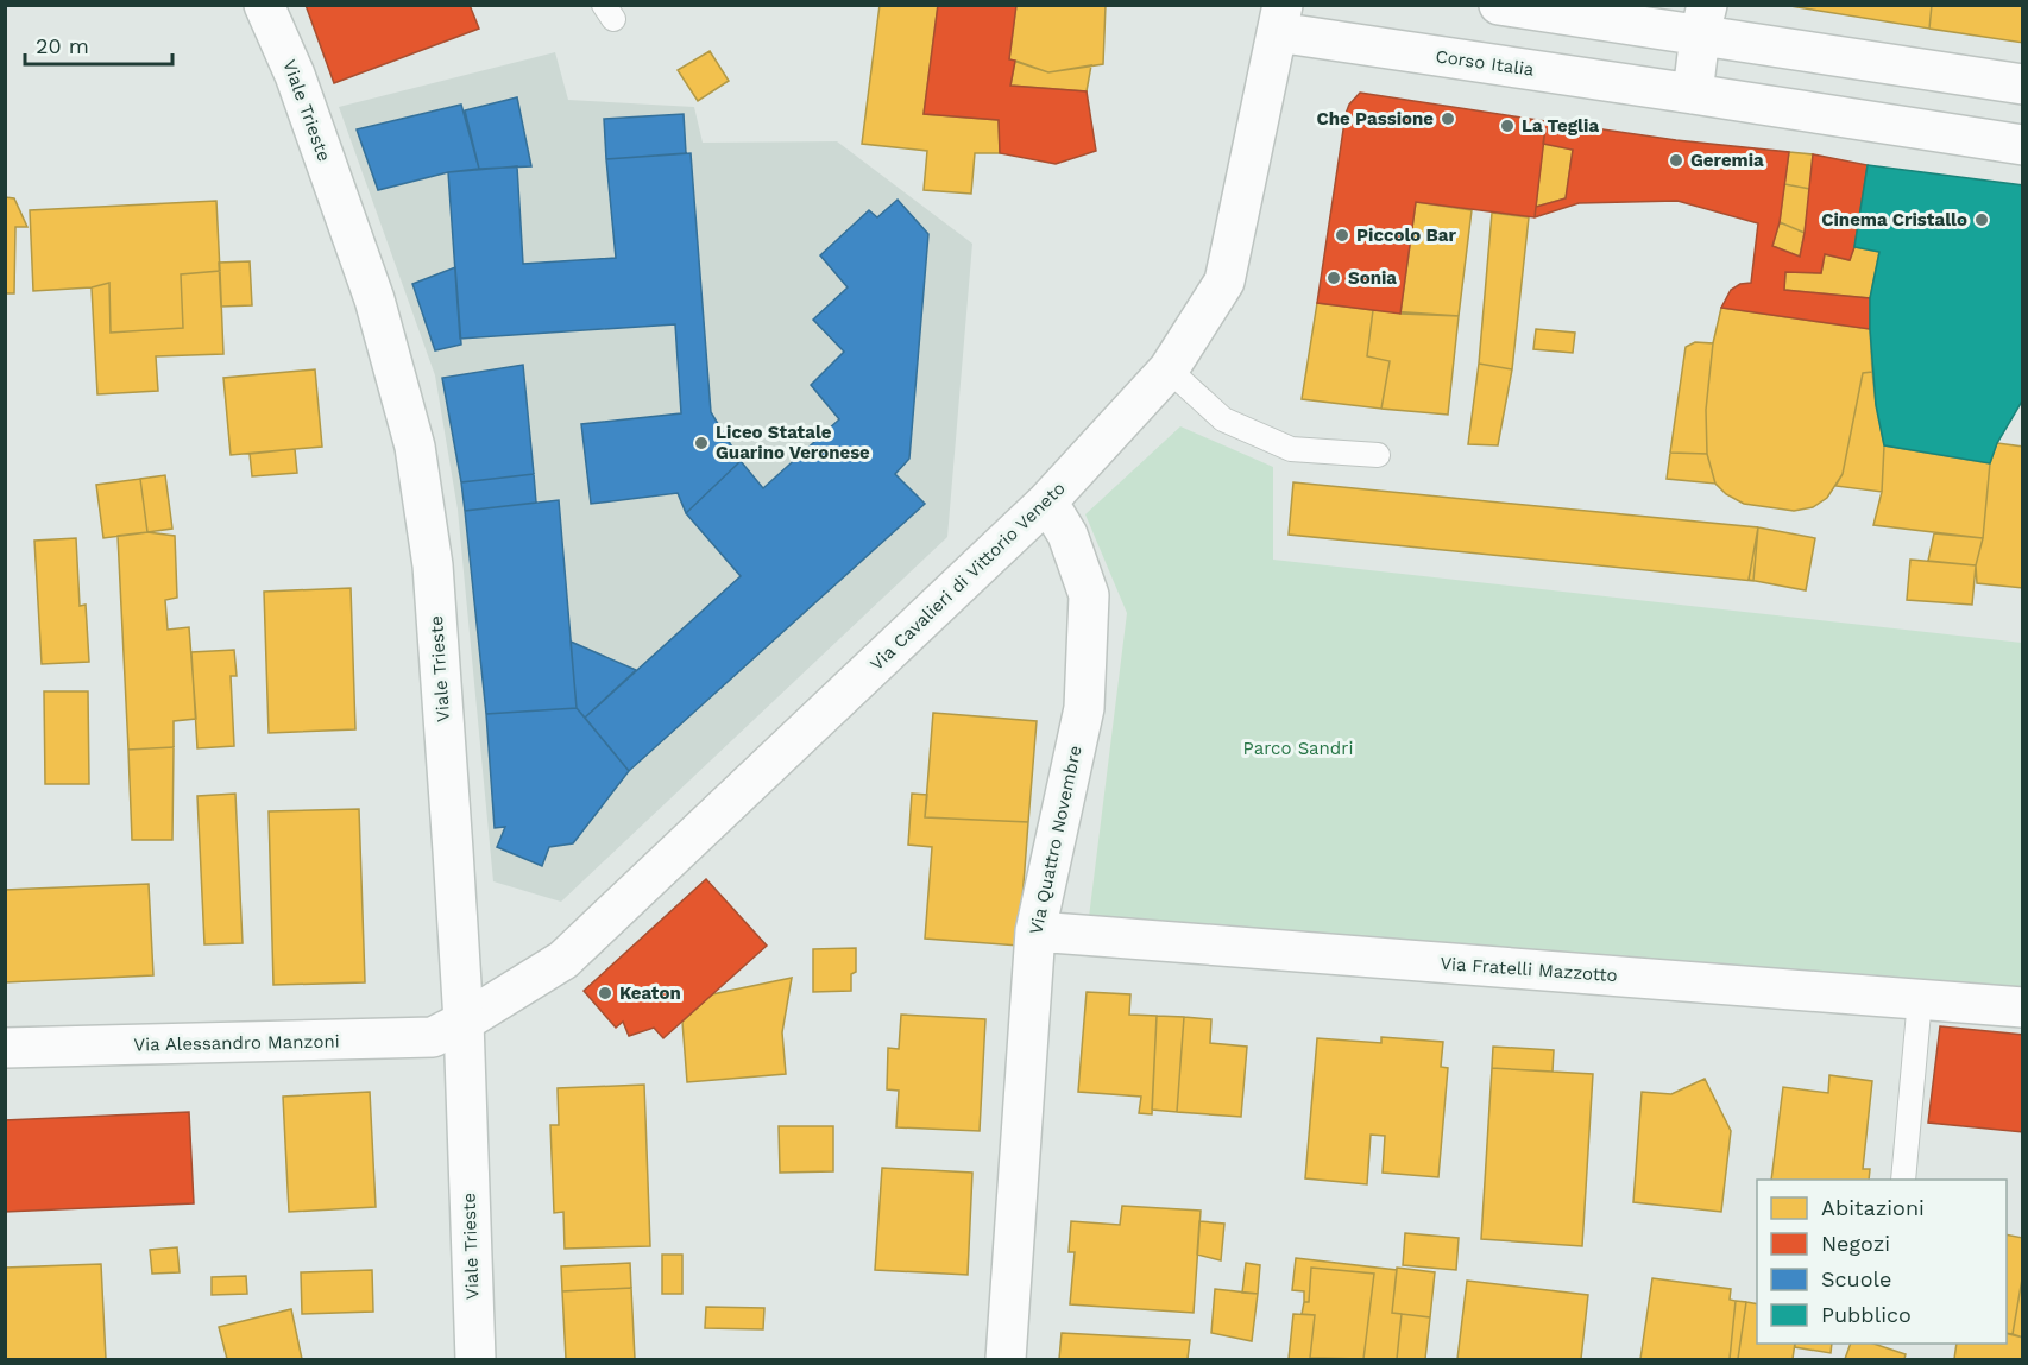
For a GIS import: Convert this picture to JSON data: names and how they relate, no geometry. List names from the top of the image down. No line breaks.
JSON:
{"streets":{"street":["Corso Italia","Viale Trieste","Via Cavalieri di Vittorio Veneto","Via Quattro Novembre","Via Fratelli Mazzotto","Via Alessandro Manzoni"]},"crossings":[["Corso Italia","Via Cavalieri di Vittorio Veneto"],["Viale Trieste","Via Cavalieri di Vittorio Veneto"],["Viale Trieste","Via Alessandro Manzoni"],["Via Cavalieri di Vittorio Veneto","Via Quattro Novembre"],["Via Cavalieri di Vittorio Veneto","Via Alessandro Manzoni"],["Via Quattro Novembre","Via Fratelli Mazzotto"]],"parks":["Parco Sandri"],"places":["Che Passione","La Teglia","Geremia","Cinema Cristallo","Piccolo Bar","Sonia","Liceo Statale Guarino Veronese","Keaton"],"legend":["Abitazioni","Negozi","Scuole","Pubblico"],"scale_bar":"20 m"}
